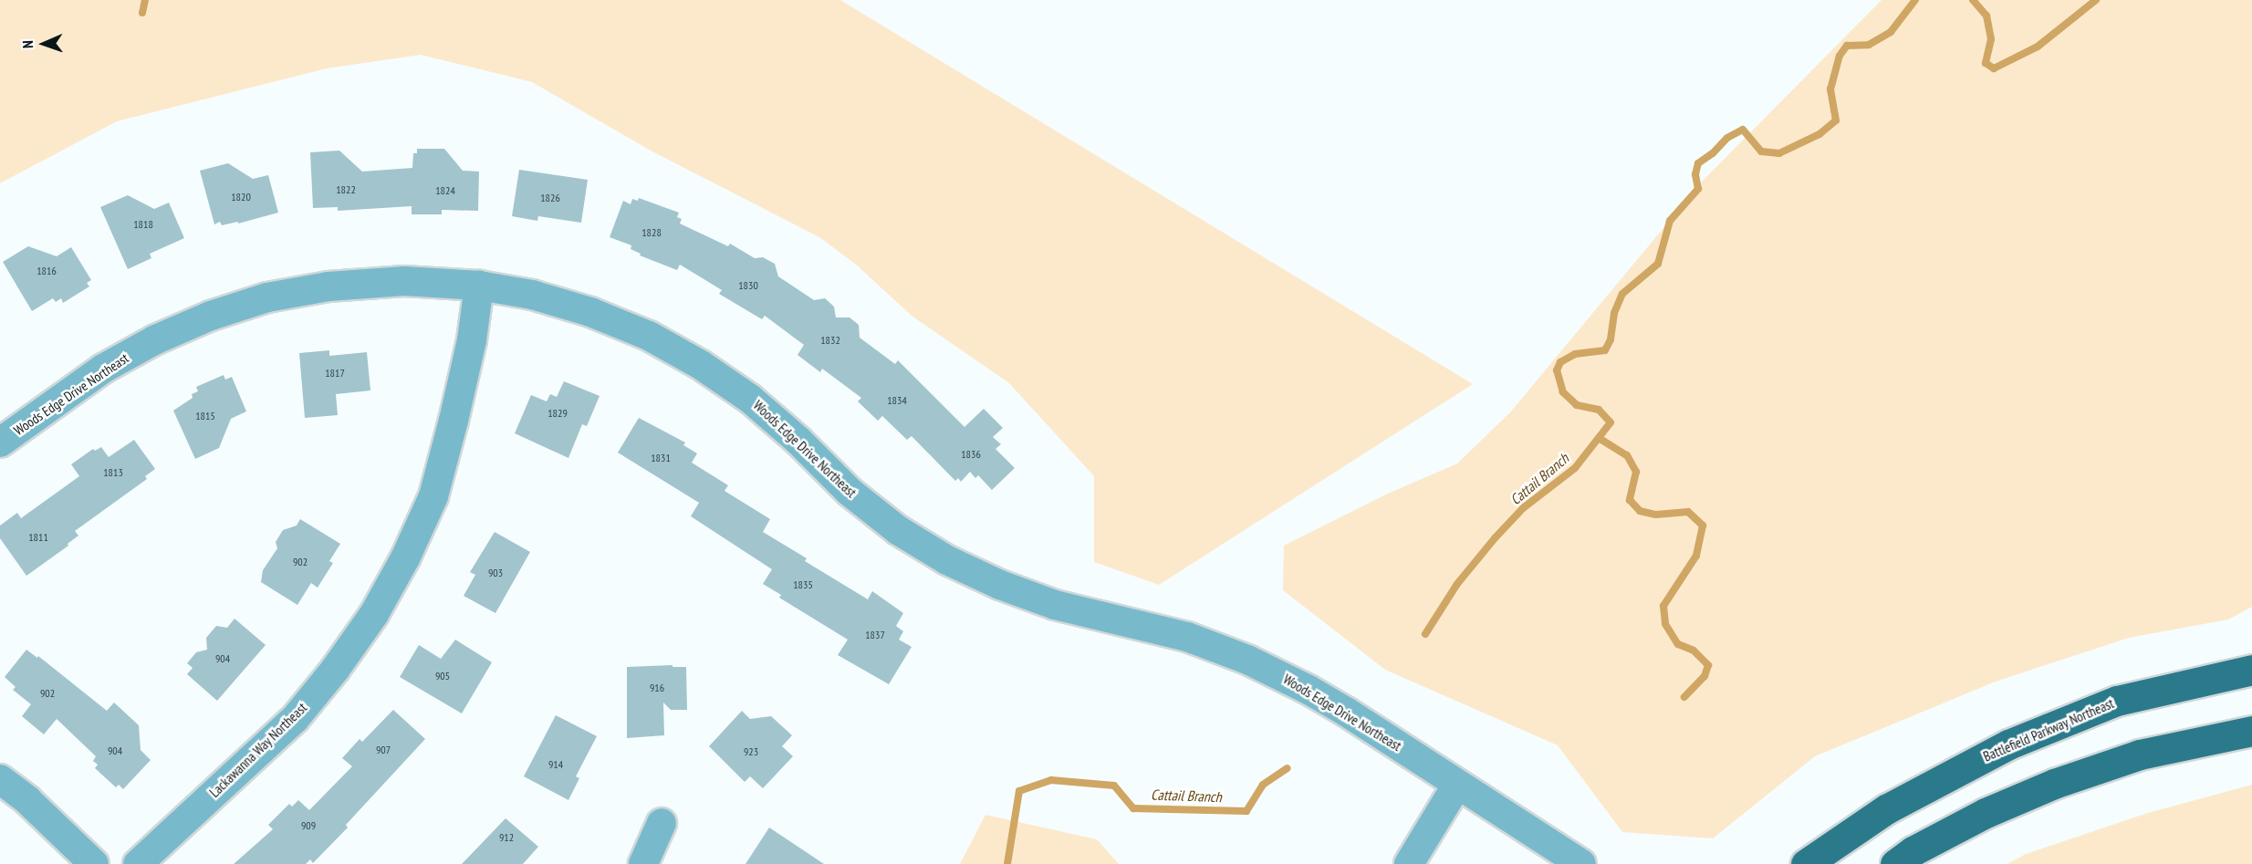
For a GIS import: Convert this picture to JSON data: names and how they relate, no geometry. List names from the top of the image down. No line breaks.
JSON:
{"streets":{"main road":["Battlefield Parkway Northeast"],"street":["Woods Edge Drive Northeast","Lackawanna Way Northeast"]},"crossings":[["Woods Edge Drive Northeast","Lackawanna Way Northeast"]],"water":["Cattail Branch"],"house_numbers":["1822","1824","1820","1826","1818","1828","1816","1830","1832","1817","1834","1829","1815","1836","1831","1813","1811","902","903","1835","1837","904","905","916","902","907","904","923","914","909","912"],"north":"left"}
